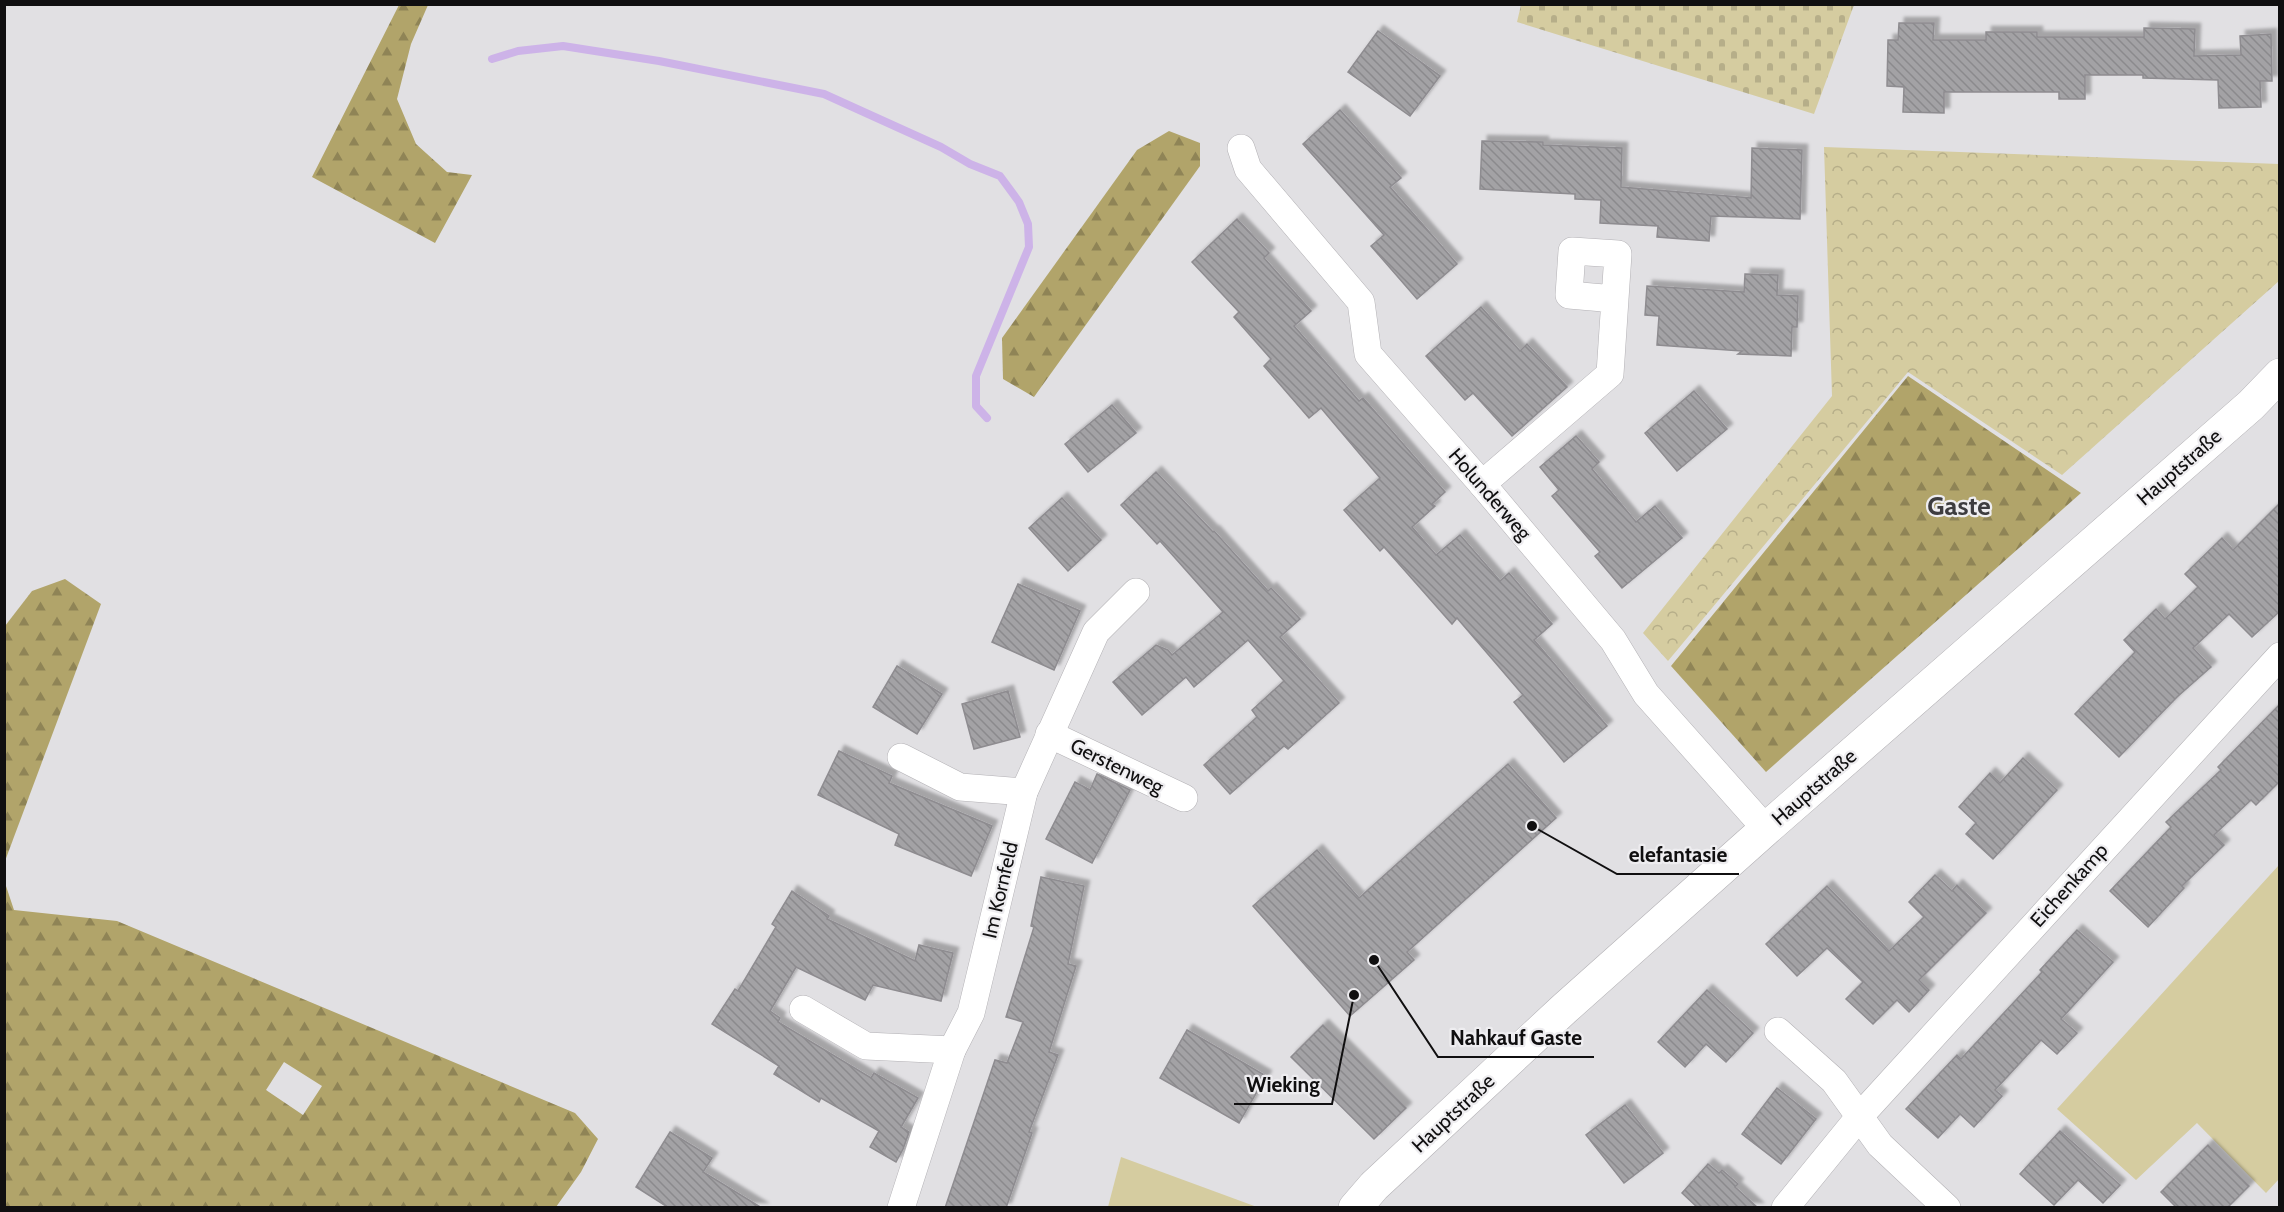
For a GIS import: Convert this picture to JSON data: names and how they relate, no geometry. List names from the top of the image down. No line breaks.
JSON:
{"streets":{"street":["Hauptstraße","Holunderweg","Gerstenweg","Eichenkamp","Im Kornfeld"]},"crossings":[["Hauptstraße","Holunderweg"],["Gerstenweg","Im Kornfeld"]],"districts":["Gaste"],"places":["elefantasie","Nahkauf Gaste","Wieking"]}
